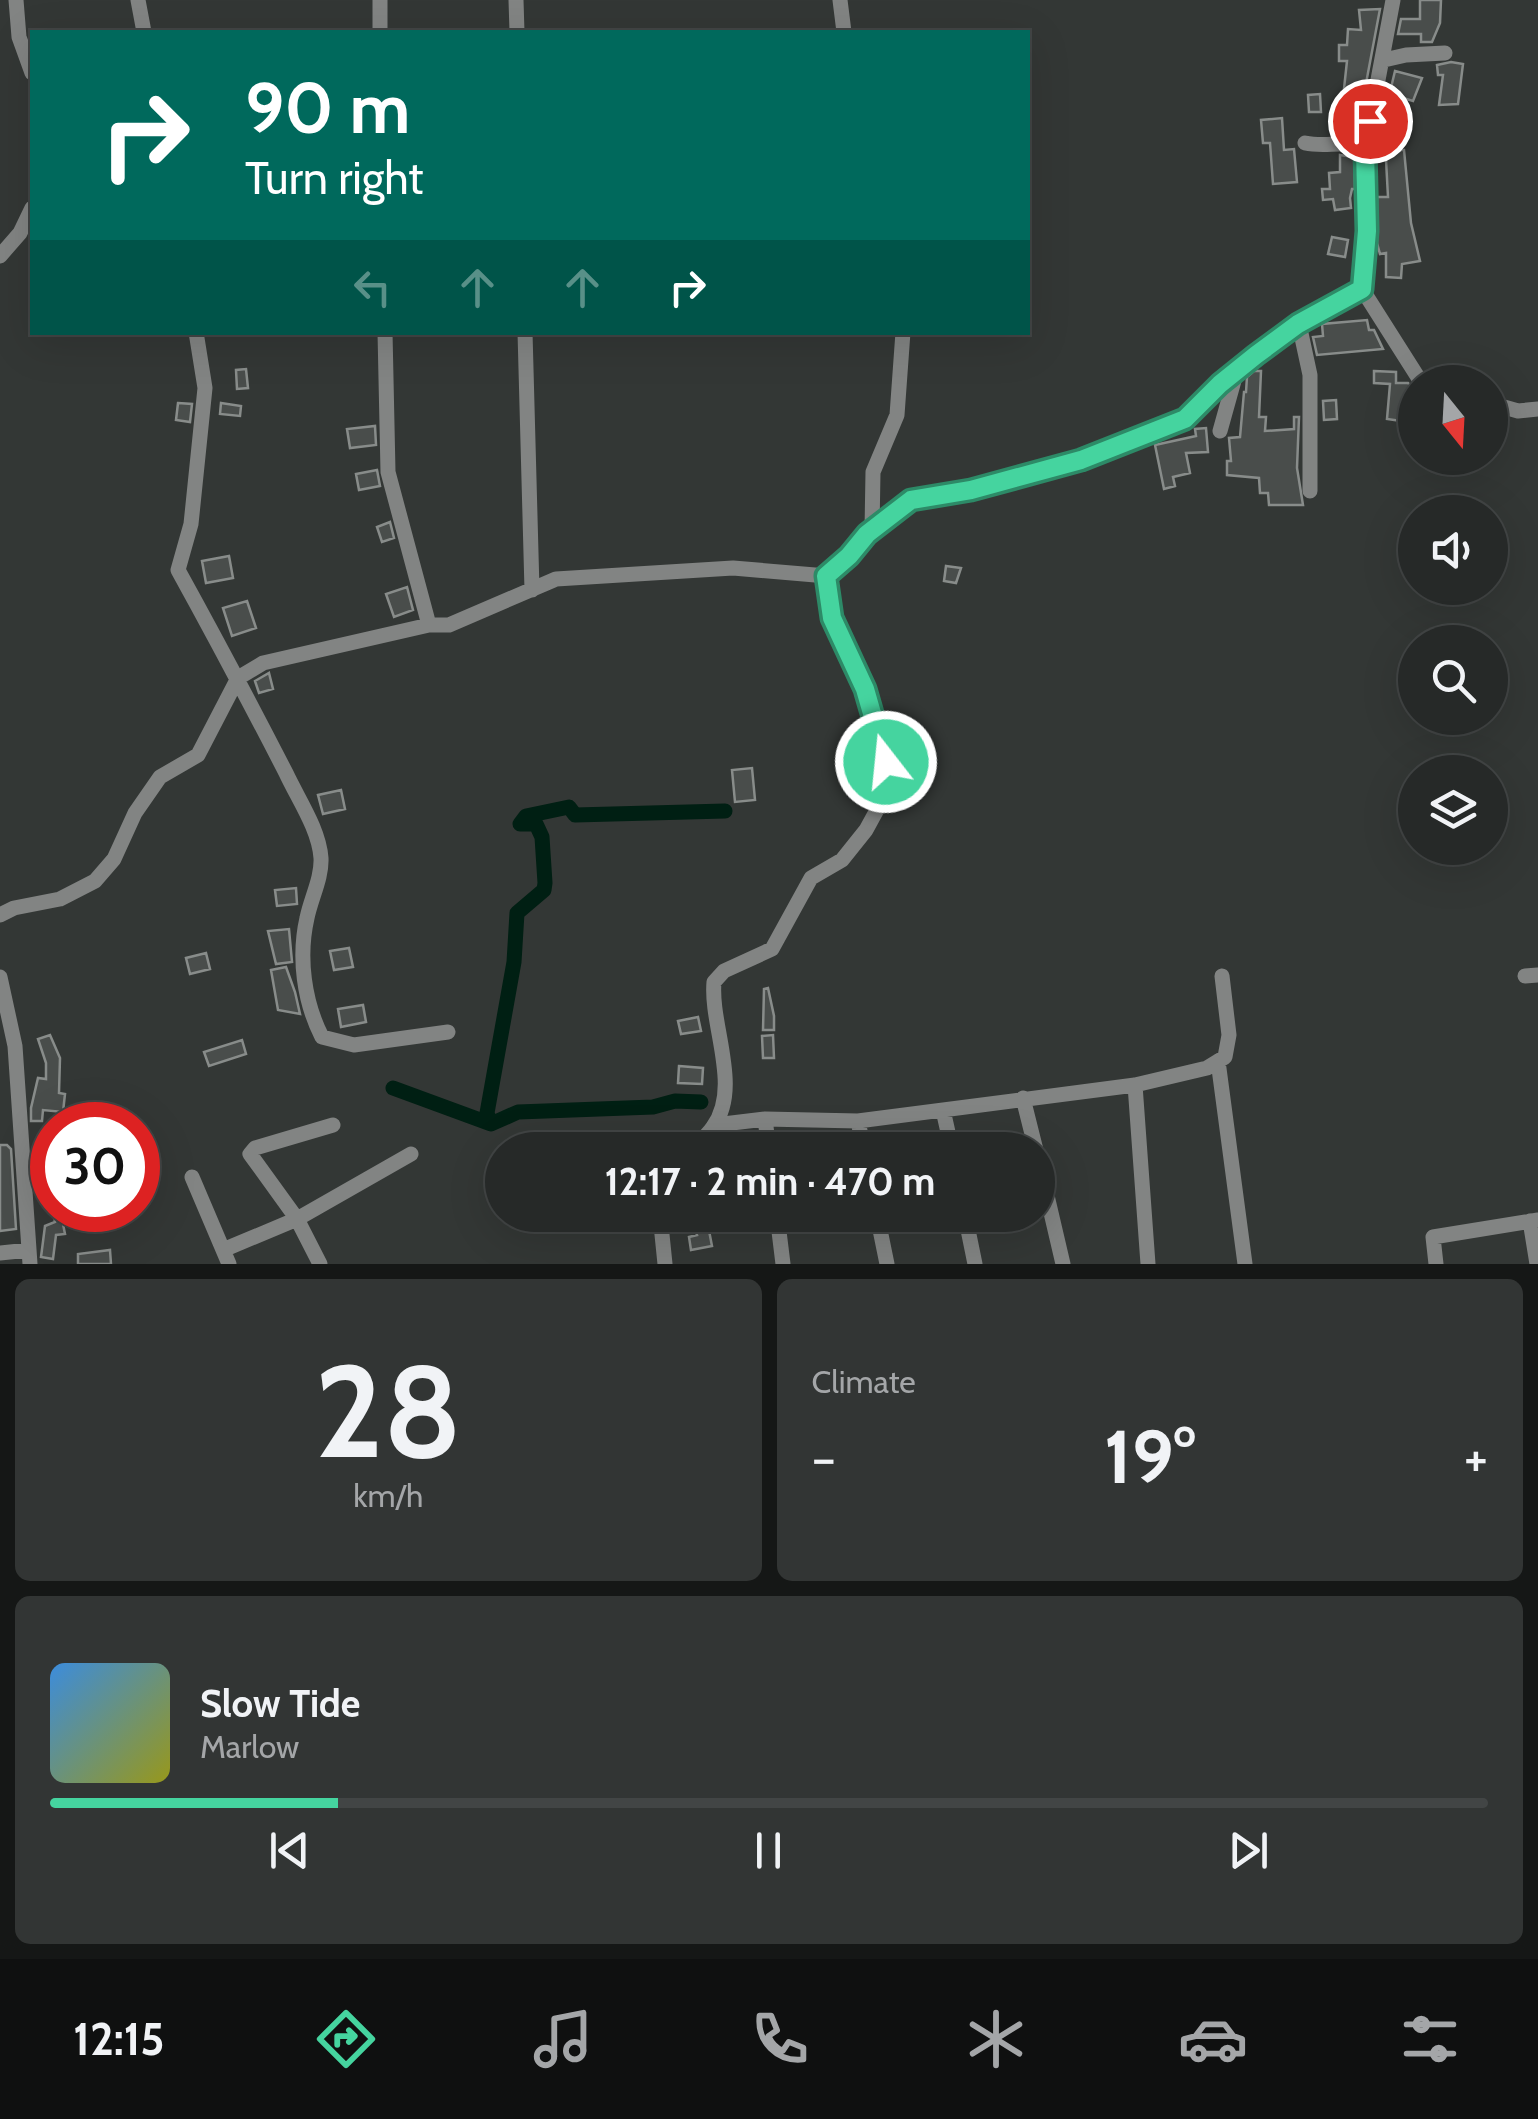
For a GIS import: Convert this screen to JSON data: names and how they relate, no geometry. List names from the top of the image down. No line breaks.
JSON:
{"north":"bottom","page":{"turn":["90 m","Turn right"],"limit":"30","trip":"12:17 · 2 min · 470 m","tile":[["28","km/h"],"Climate"],"heat":["−","19°","+"],"song":["Slow Tide","Marlow"],"tabs":"12:15"}}
